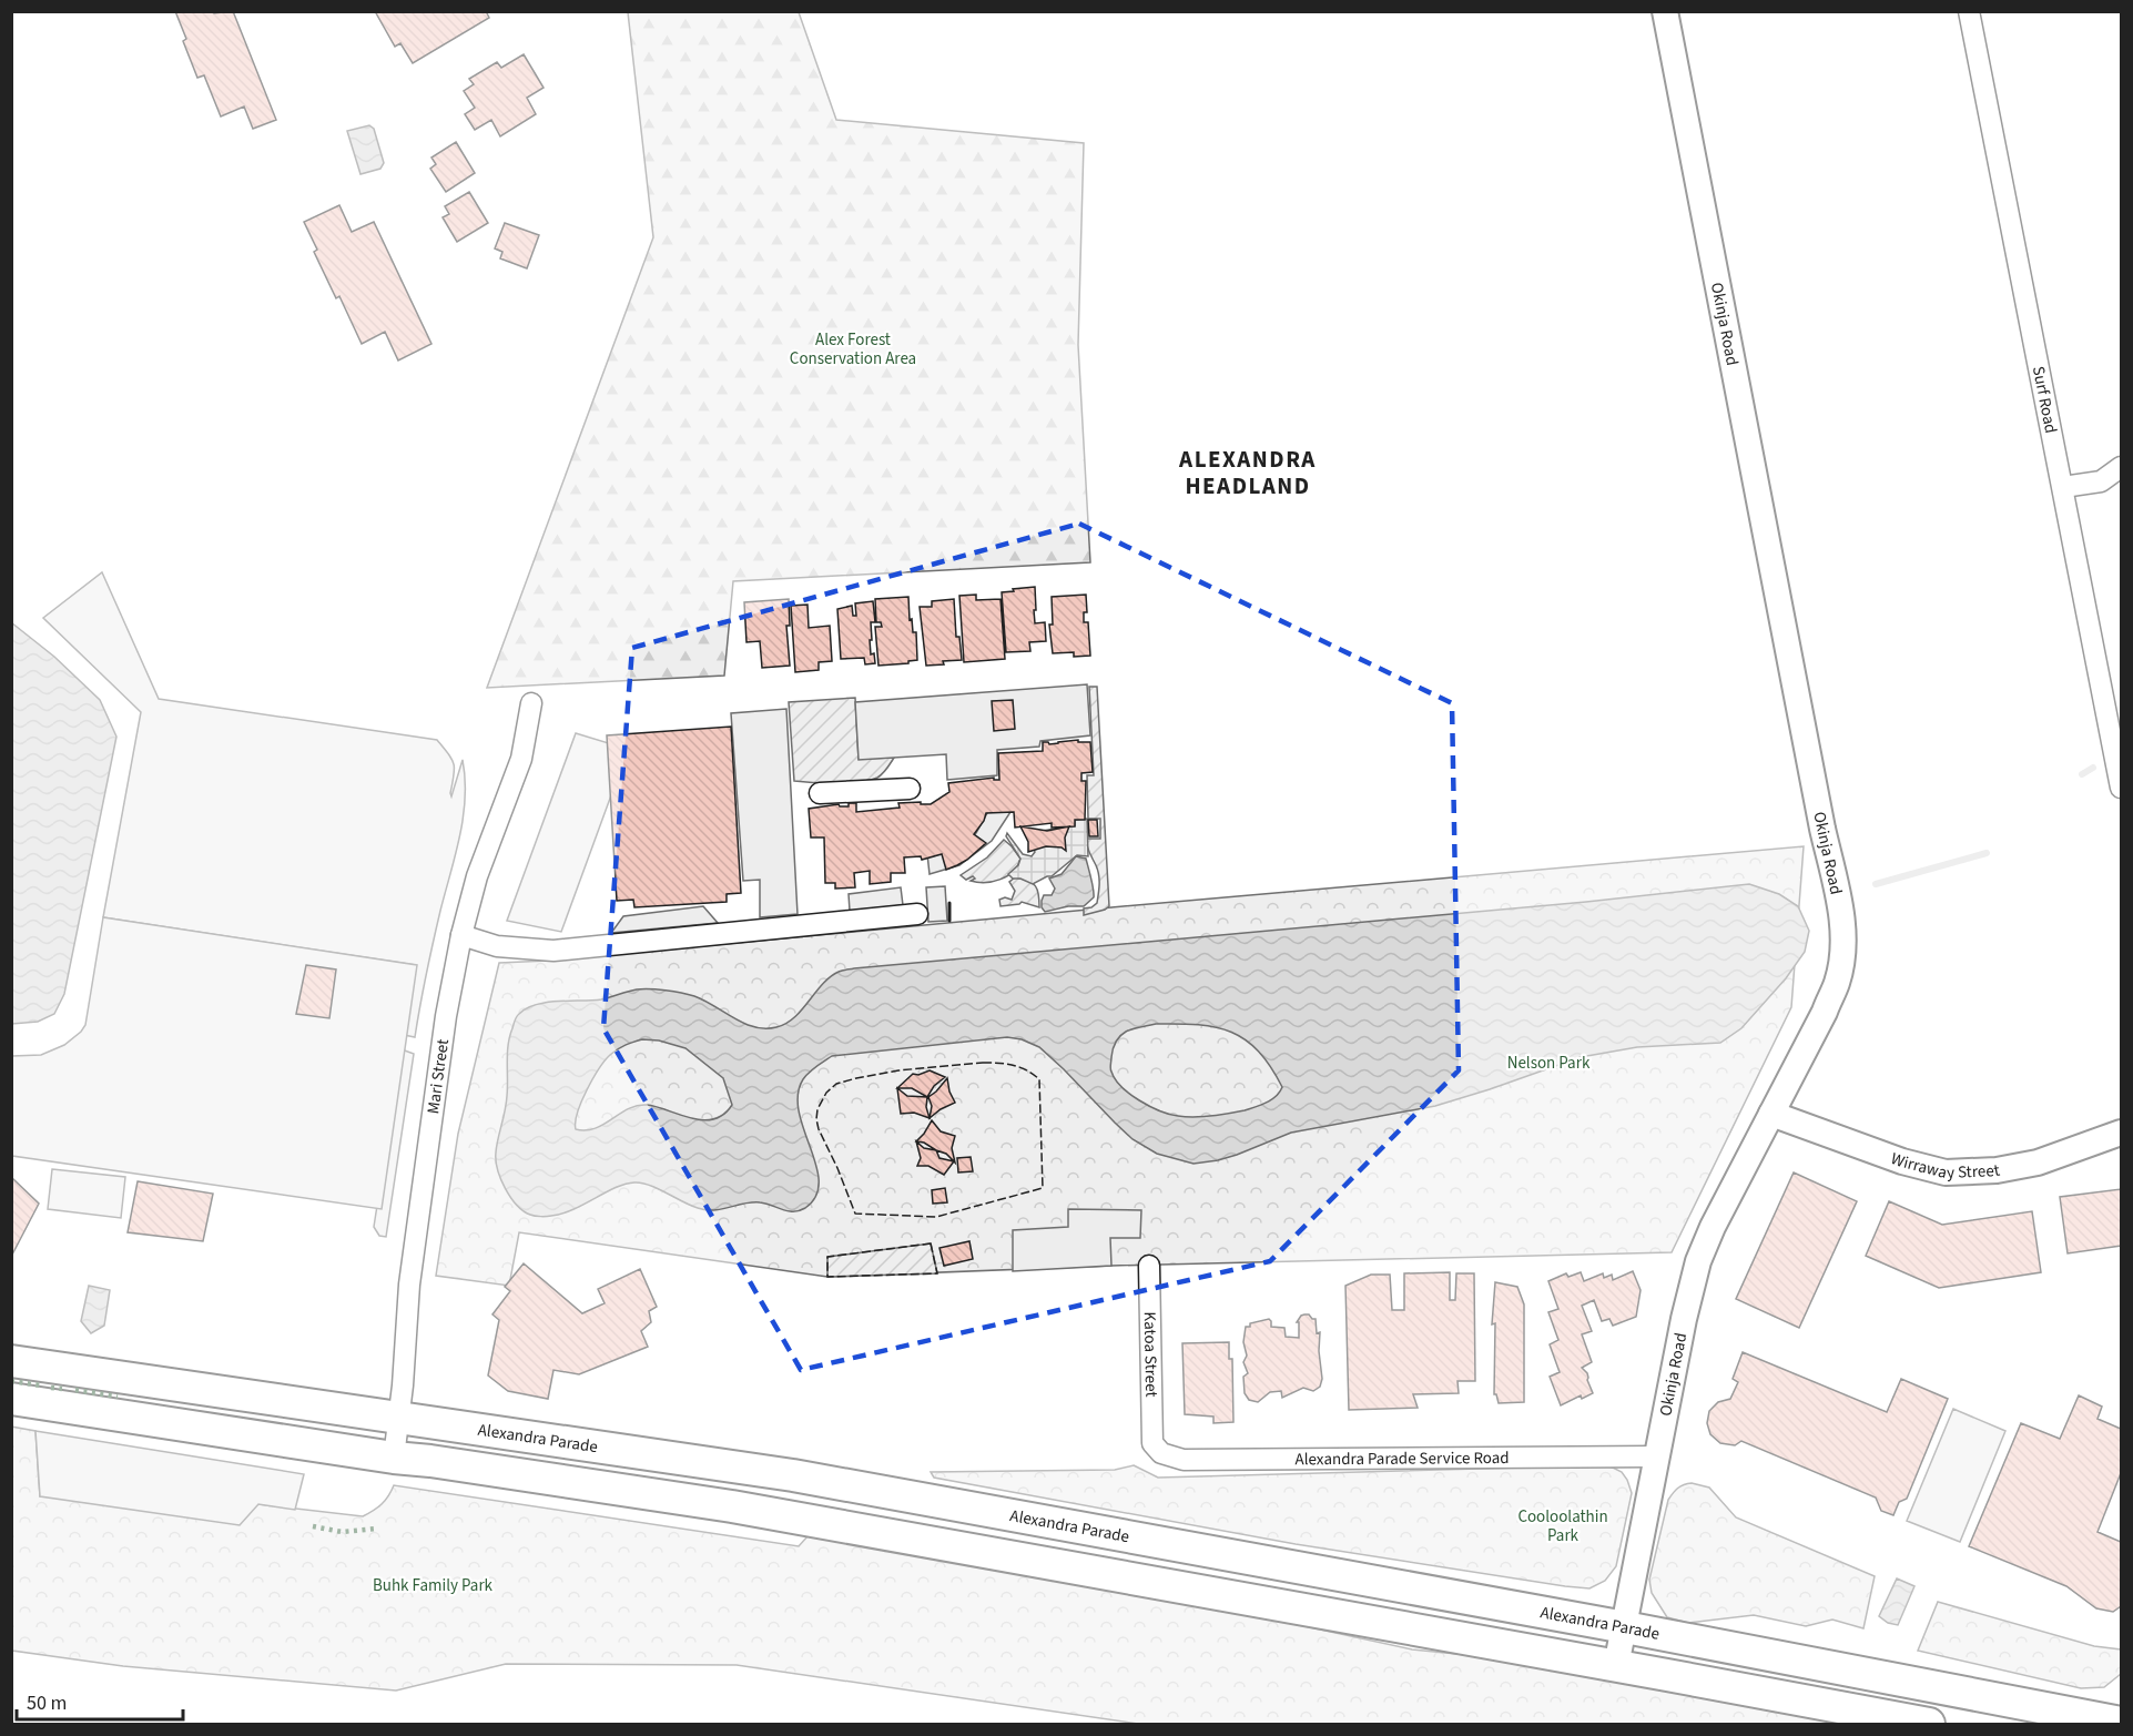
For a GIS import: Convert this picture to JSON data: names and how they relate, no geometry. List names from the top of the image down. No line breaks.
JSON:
{"streets":{"main road":["Alexandra Parade"],"street":["Okinja Road","Surf Road","Mari Street","Wirraway Street","Katoa Street","Alexandra Parade Service Road"]},"crossings":[["Okinja Road","Wirraway Street"],["Okinja Road","Alexandra Parade"],["Okinja Road","Alexandra Parade Service Road"],["Mari Street","Alexandra Parade"],["Katoa Street","Alexandra Parade Service Road"]],"districts":["ALEXANDRA HEADLAND"],"parks":["Alex Forest Conservation Area","Nelson Park","Cooloolathin Park","Buhk Family Park"],"scale_bar":"50 m"}
